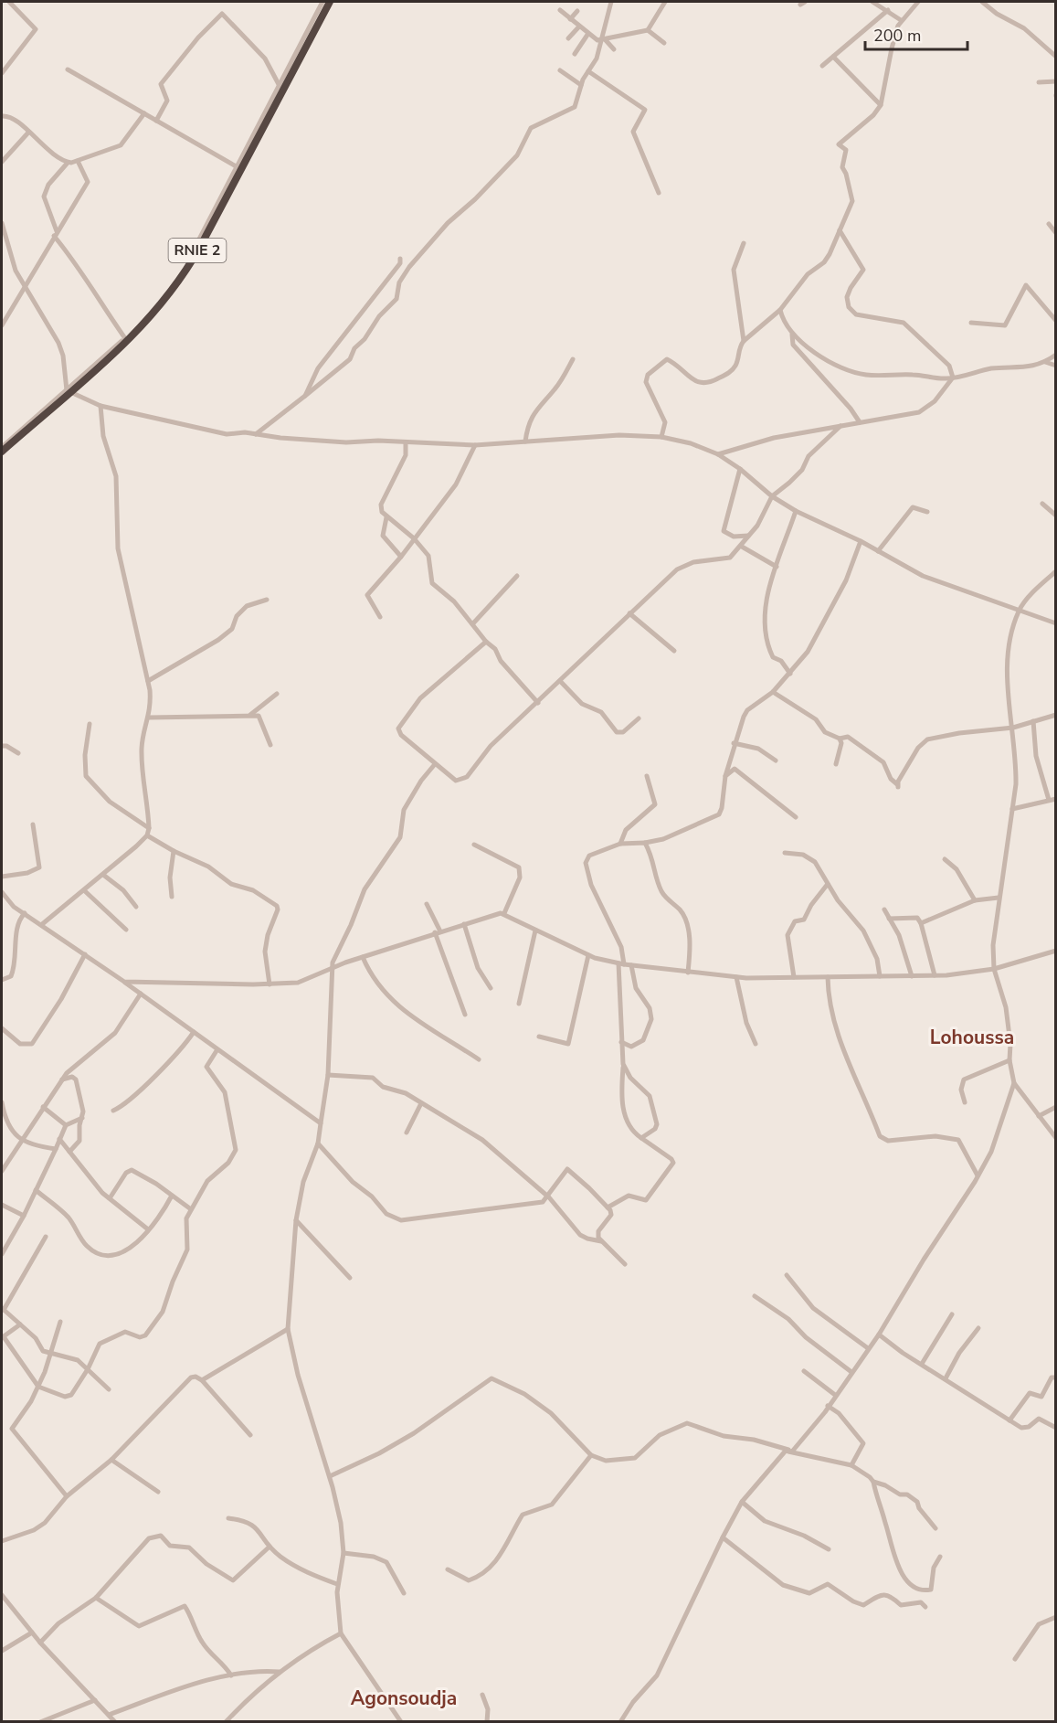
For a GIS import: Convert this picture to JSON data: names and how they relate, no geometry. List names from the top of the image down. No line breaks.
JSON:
{"streets":{"highway":["RNIE 2"]},"districts":["Lohoussa","Agonsoudja"],"scale_bar":"200 m"}
